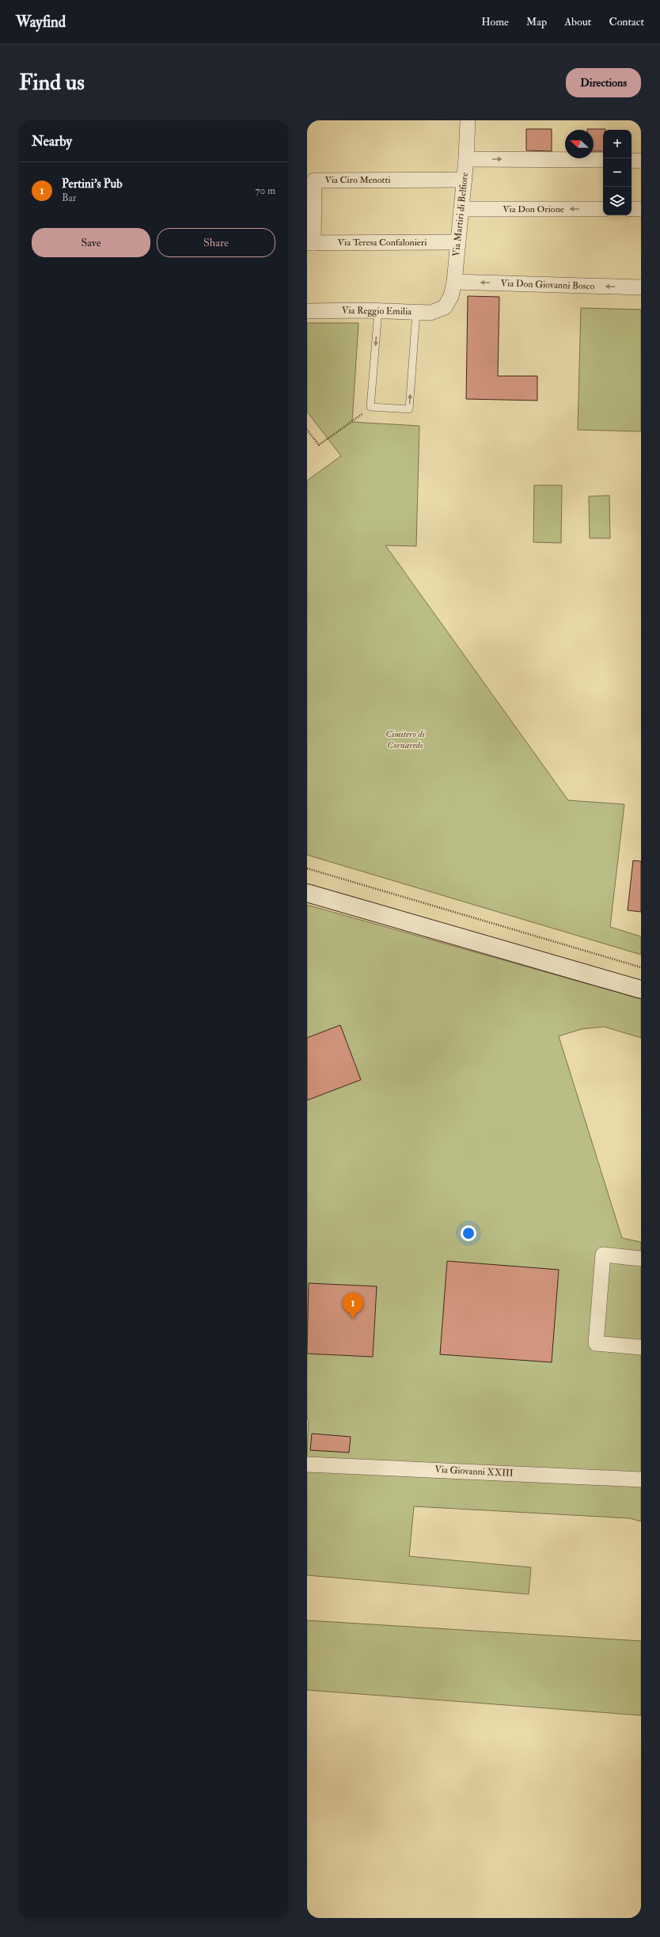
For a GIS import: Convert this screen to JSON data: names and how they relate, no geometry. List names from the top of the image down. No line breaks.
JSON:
{"streets":{"street":["Via Ciro Menotti","Via Don Orione","Via Martiri di Belfiore","Via Teresa Confalonieri","Via Don Giovanni Bosco","Via Reggio Emilia","Via Giovanni XXIII"]},"crossings":[["Via Ciro Menotti","Via Martiri di Belfiore"],["Via Ciro Menotti","Via Teresa Confalonieri"],["Via Don Orione","Via Martiri di Belfiore"],["Via Martiri di Belfiore","Via Teresa Confalonieri"],["Via Martiri di Belfiore","Via Don Giovanni Bosco"],["Via Martiri di Belfiore","Via Reggio Emilia"]],"parks":["Cimitero di Cornaredo"],"north":"left","page":{"header":"Wayfind","nav":["Home","Map","About","Contact"],"buttons":["Directions",["Save","Share"]],"title":"Find us","heading":"Nearby","map_buttons":["+","−"],"list":[{"mark":"1","name":"Pertini's Pub","note":"Bar","value":"70 m"}],"pins":"1"}}
